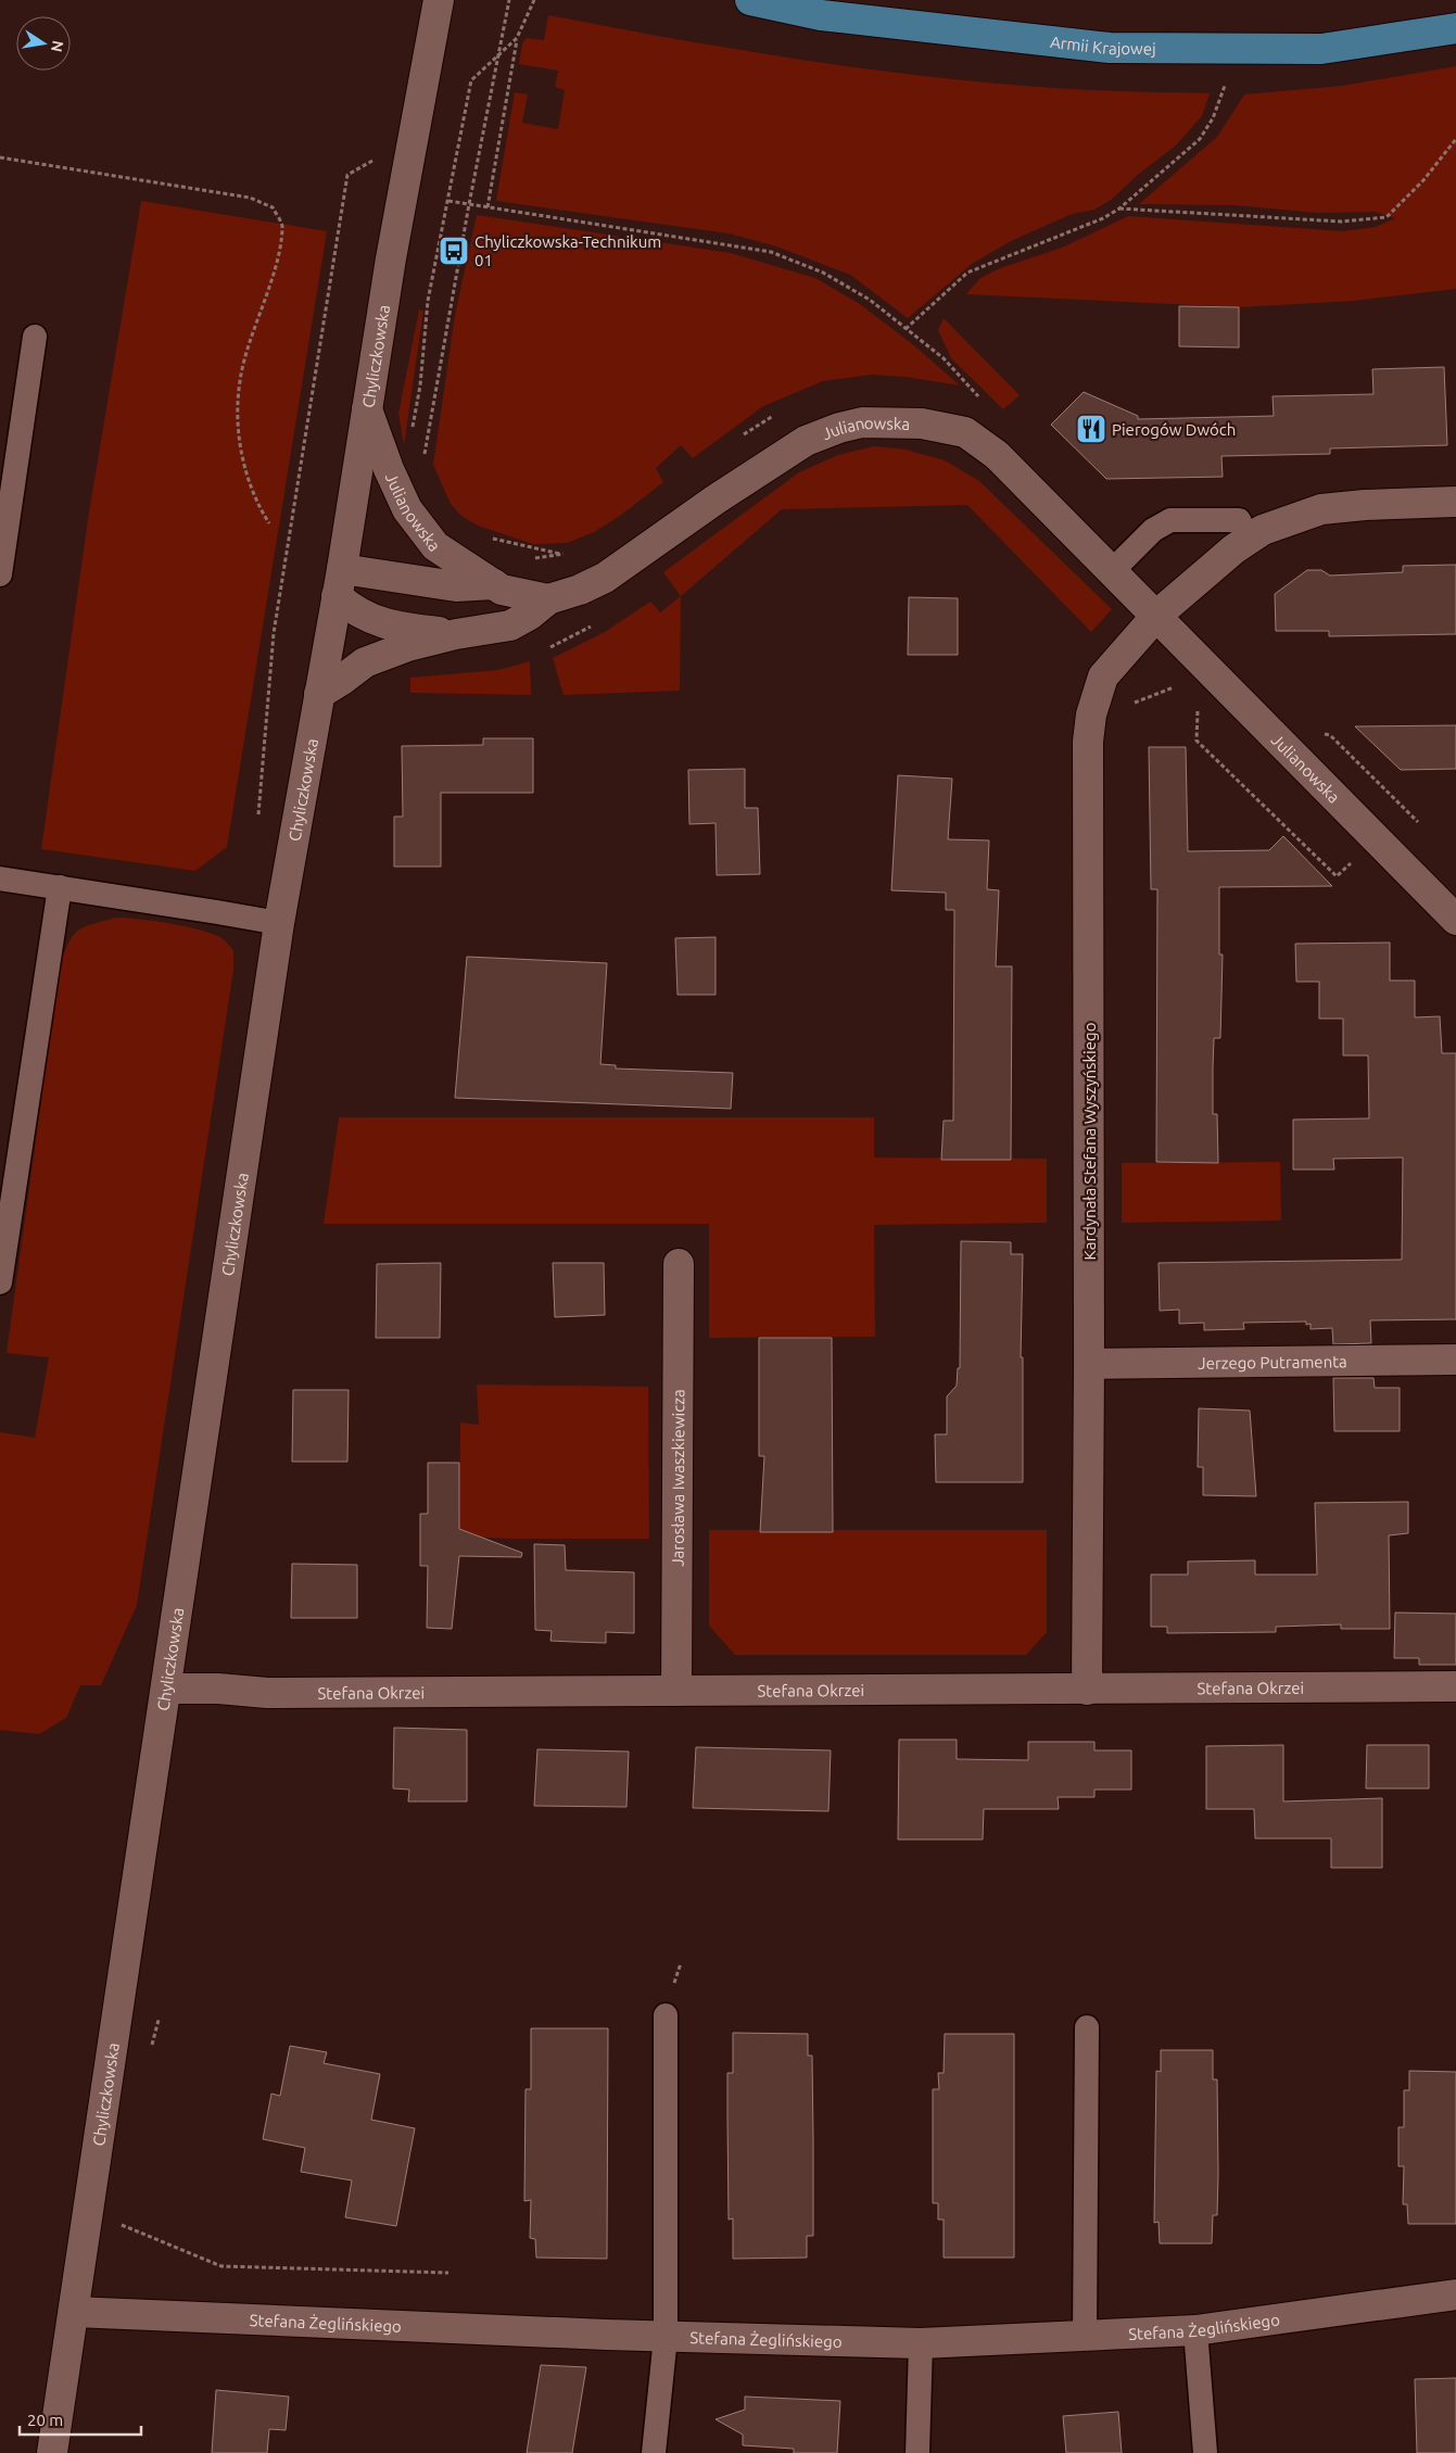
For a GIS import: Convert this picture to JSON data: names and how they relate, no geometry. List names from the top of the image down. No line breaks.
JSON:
{"streets":{"main road":["Armii Krajowej"],"street":["Chyliczkowska","Julianowska","Kardynała Stefana Wyszyńskiego","Jerzego Putramenta","Jarosława Iwaszkiewicza","Stefana Okrzei","Stefana Żeglińskiego"]},"crossings":[["Chyliczkowska","Julianowska"],["Chyliczkowska","Stefana Okrzei"],["Chyliczkowska","Stefana Żeglińskiego"],["Julianowska","Kardynała Stefana Wyszyńskiego"],["Kardynała Stefana Wyszyńskiego","Jerzego Putramenta"],["Kardynała Stefana Wyszyńskiego","Stefana Okrzei"],["Jarosława Iwaszkiewicza","Stefana Okrzei"]],"places":{"bus stop":["Chyliczkowska-Technikum 01"],"restaurant":["Pierogów Dwóch"]},"scale_bar":"20 m","north":"right"}
